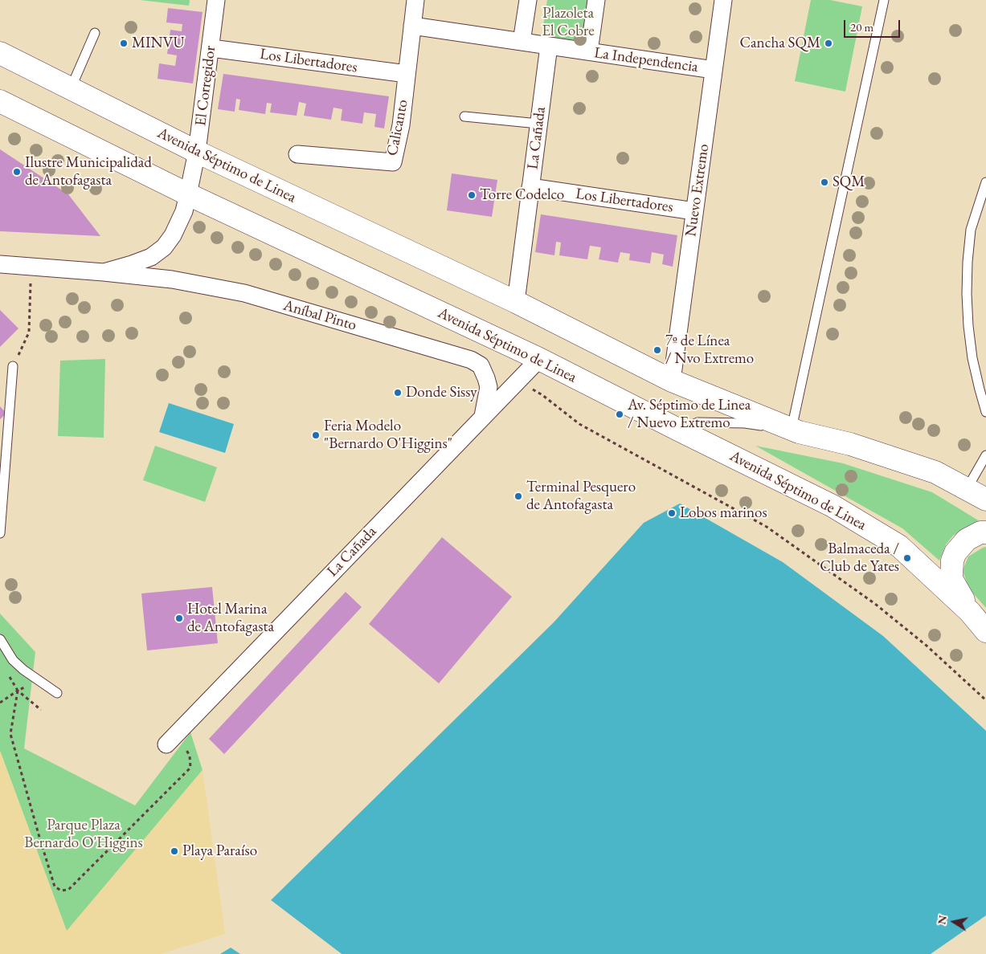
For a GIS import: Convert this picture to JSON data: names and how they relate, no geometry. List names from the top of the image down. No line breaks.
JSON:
{"streets":{"highway":["Avenida Séptimo de Linea"],"street":["La Independencia","Los Libertadores","El Corregidor","Calicanto","La Cañada","Nuevo Extremo","Aníbal Pinto"]},"crossings":[["La Independencia","Calicanto"],["La Independencia","La Cañada"],["La Independencia","Nuevo Extremo"],["Los Libertadores","El Corregidor"],["Los Libertadores","Calicanto"],["Los Libertadores","La Cañada"],["Los Libertadores","Nuevo Extremo"],["El Corregidor","Avenida Séptimo de Linea"],["El Corregidor","Aníbal Pinto"],["La Cañada","Avenida Séptimo de Linea"],["La Cañada","Aníbal Pinto"],["Avenida Séptimo de Linea","Nuevo Extremo"],["Avenida Séptimo de Linea","Aníbal Pinto"]],"parks":["Plazoleta El Cobre","Parque Plaza Bernardo O'Higgins"],"places":["MINVU","Cancha SQM","Ilustre Municipalidad de Antofagasta","SQM","Torre Codelco","7º de Línea / Nvo Extremo","Donde Sissy","Av. Séptimo de Linea / Nuevo Extremo","Feria Modelo \"Bernardo O'Higgins\"","Terminal Pesquero de Antofagasta","Lobos marinos","Balmaceda / Club de Yates","Hotel Marina de Antofagasta","Playa Paraíso"],"scale_bar":"20 m","north":"left"}
